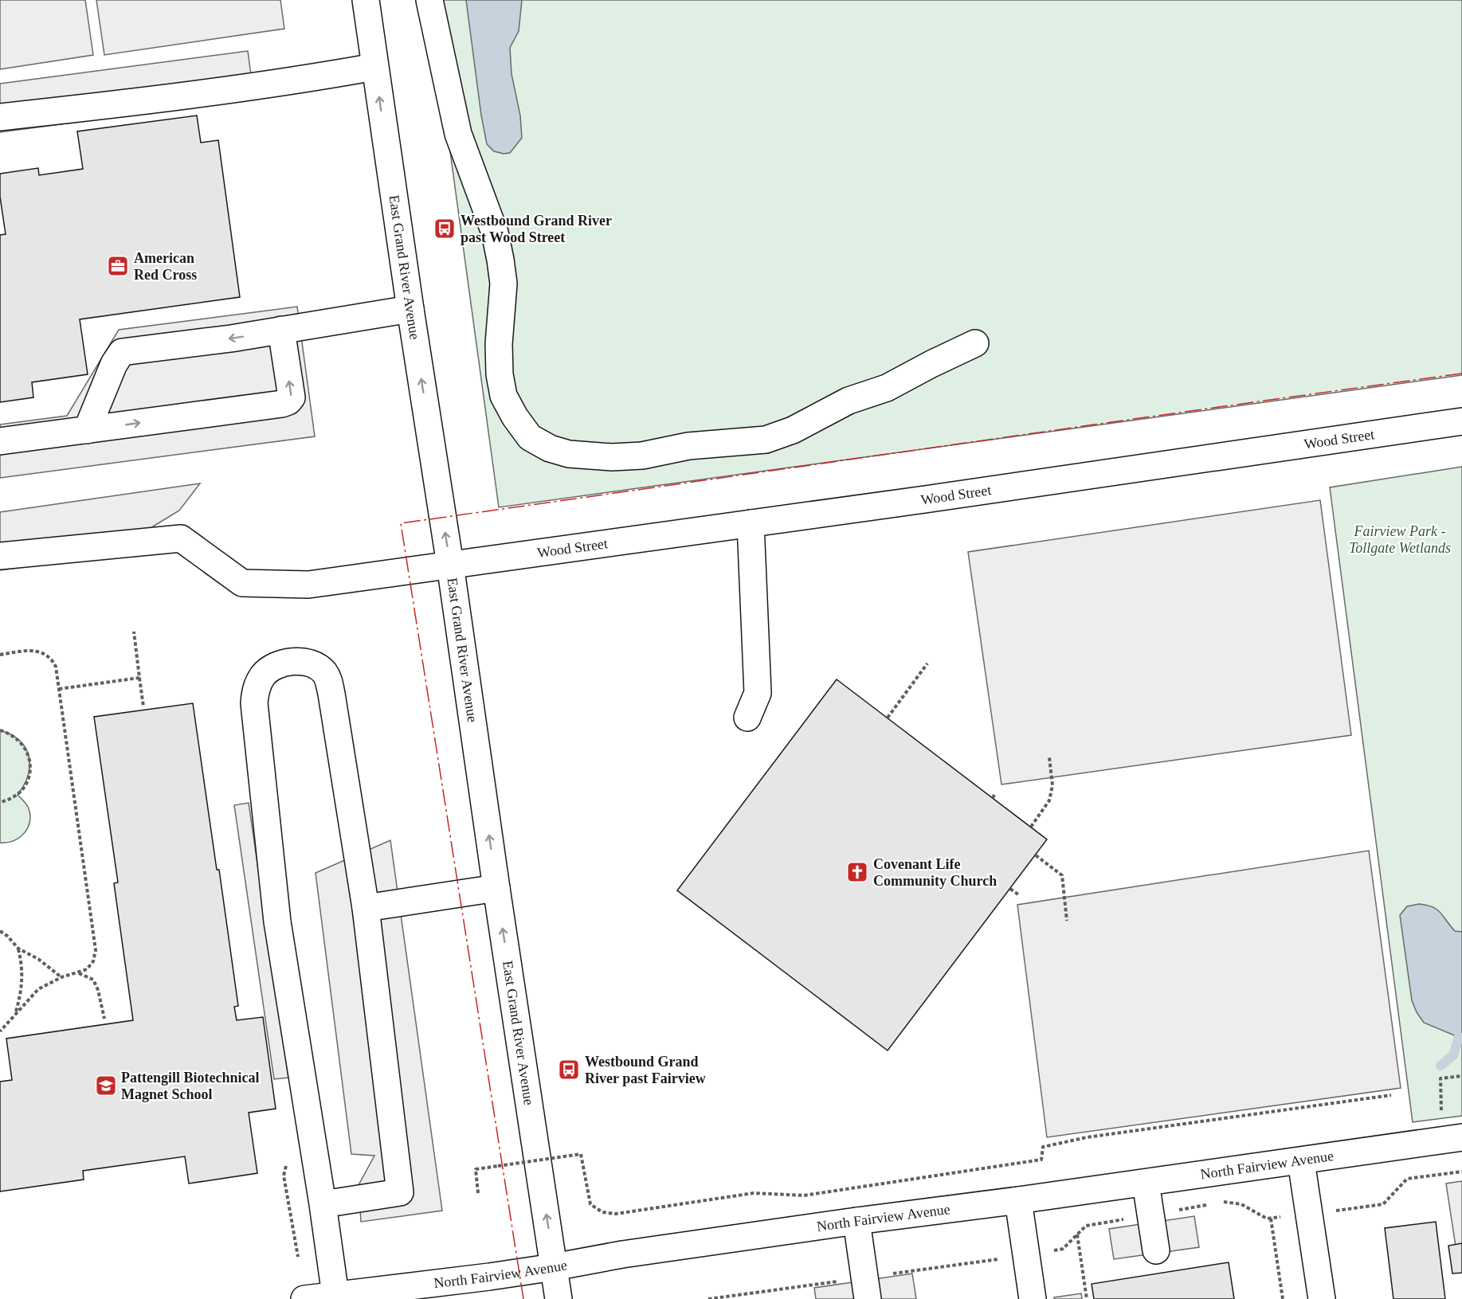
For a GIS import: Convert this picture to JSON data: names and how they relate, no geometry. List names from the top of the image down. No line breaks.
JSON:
{"streets":{"street":["East Grand River Avenue","Wood Street","North Fairview Avenue"]},"crossings":[["East Grand River Avenue","Wood Street"],["East Grand River Avenue","North Fairview Avenue"]],"one_way":["East Grand River Avenue"],"parks":["Fairview Park - Tollgate Wetlands"],"places":{"bus stop":["Westbound Grand River past Wood Street","Westbound Grand River past Fairview"],"office":["American Red Cross"],"church":["Covenant Life Community Church"],"school or university":["Pattengill Biotechnical Magnet School"]}}
